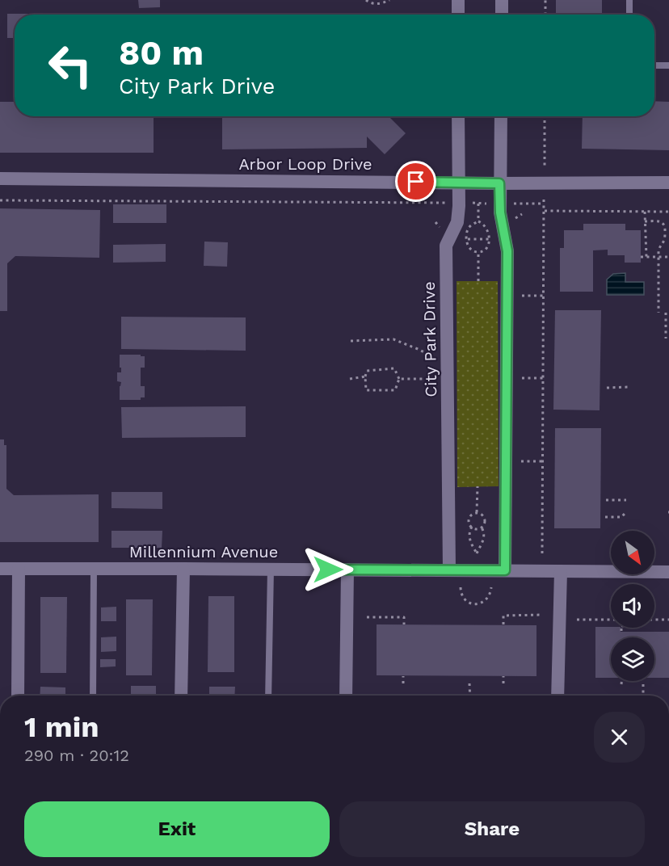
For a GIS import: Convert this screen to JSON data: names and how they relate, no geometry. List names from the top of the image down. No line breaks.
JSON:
{"streets":{"street":["Arbor Loop Drive","City Park Drive","Millennium Avenue"]},"crossings":[["Arbor Loop Drive","City Park Drive"],["City Park Drive","Millennium Avenue"]],"north":"bottom right","page":{"turn":["80 m","City Park Drive"],"heading":["1 min","290 m · 20:12"],"buttons":["Exit","Share"]}}
